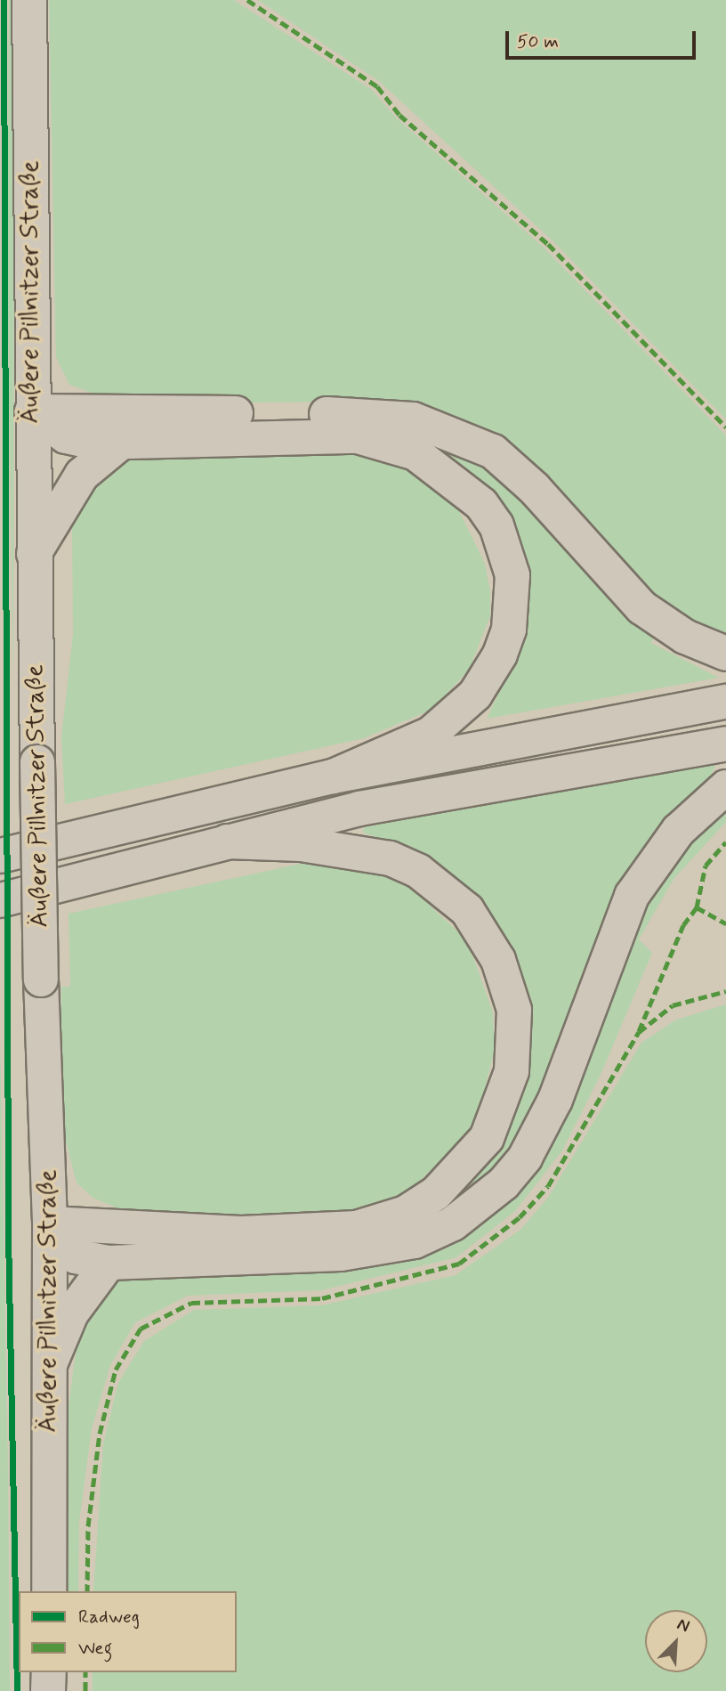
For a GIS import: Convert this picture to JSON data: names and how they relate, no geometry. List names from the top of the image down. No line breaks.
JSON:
{"streets":{"main road":["Äußere Pillnitzer Straße"]},"legend":["Radweg","Weg"],"scale_bar":"50 m","north":"top right"}
